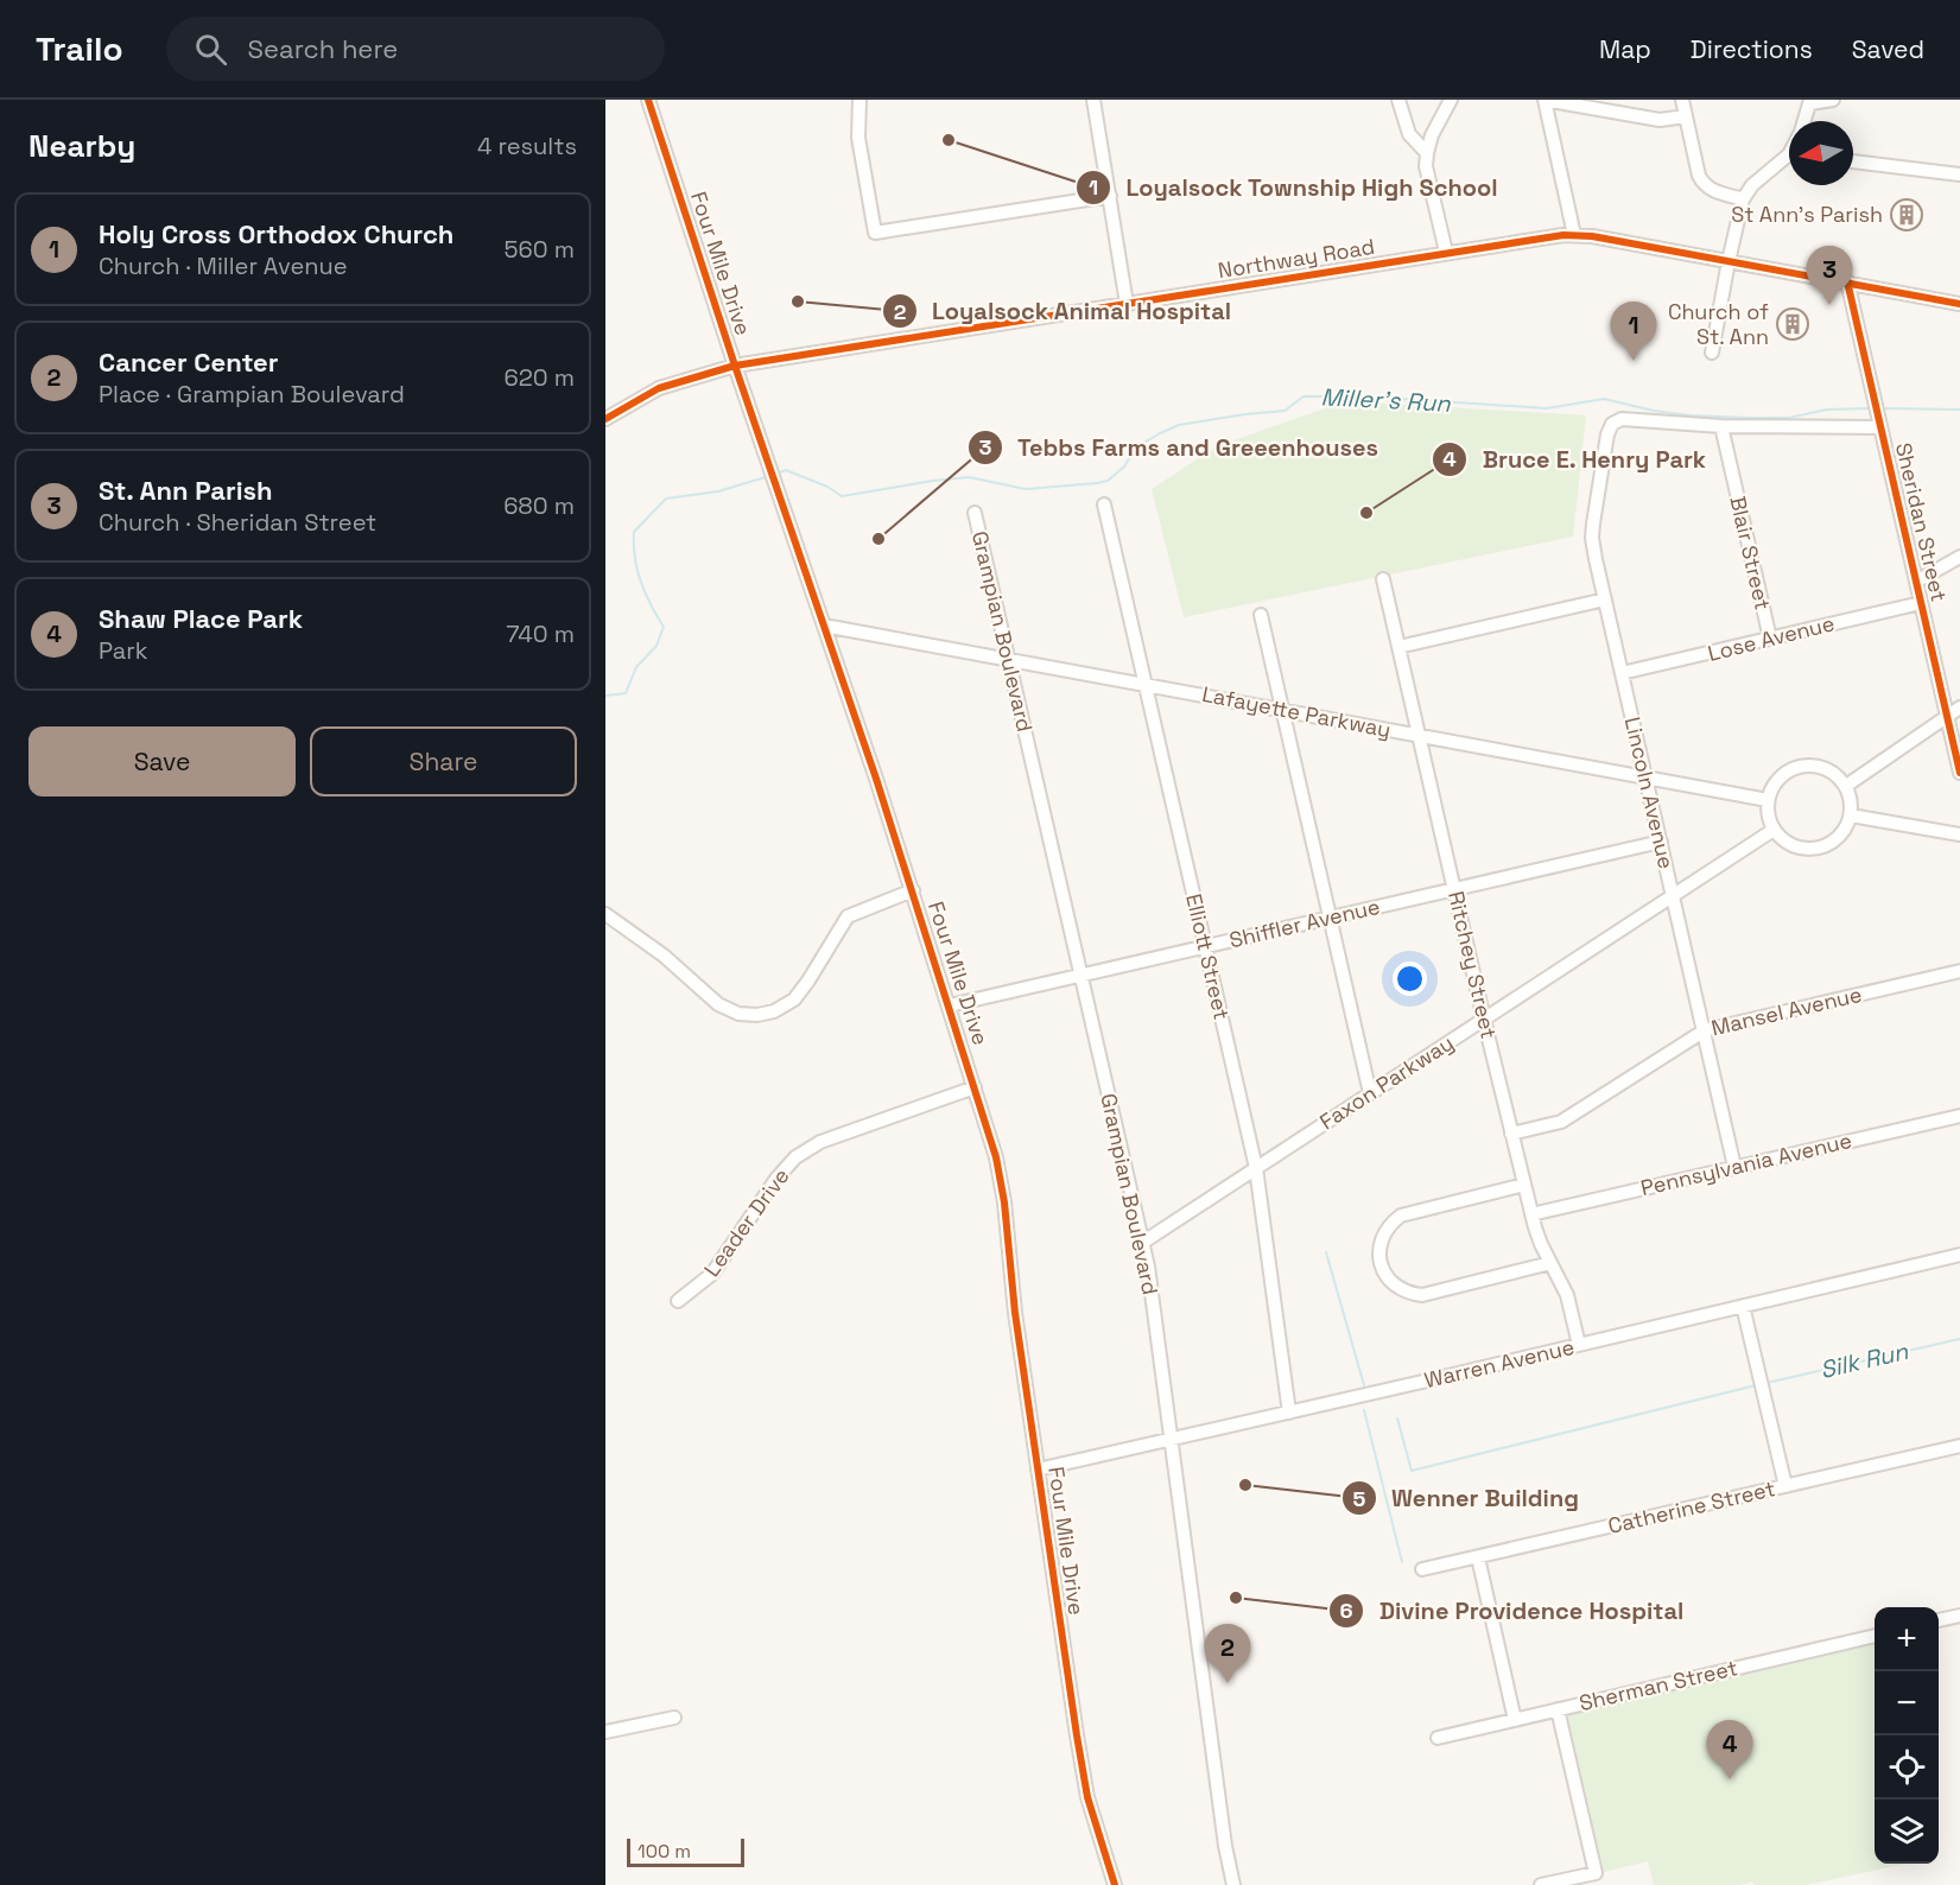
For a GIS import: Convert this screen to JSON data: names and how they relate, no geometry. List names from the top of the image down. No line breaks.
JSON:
{"streets":{"street":["Northway Road","Four Mile Drive","Sheridan Street","Blair Street","Grampian Boulevard","Lose Avenue","Lafayette Parkway","Lincoln Avenue","Shiffler Avenue","Elliott Street","Ritchey Street","Mansel Avenue","Faxon Parkway","Pennsylvania Avenue","Leader Drive","Warren Avenue","Catherine Street","Sherman Street"]},"crossings":[["Northway Road","Four Mile Drive"],["Northway Road","Sheridan Street"],["Four Mile Drive","Lafayette Parkway"],["Four Mile Drive","Shiffler Avenue"],["Four Mile Drive","Leader Drive"],["Four Mile Drive","Warren Avenue"],["Sheridan Street","Lose Avenue"],["Blair Street","Lose Avenue"],["Blair Street","Lincoln Avenue"],["Grampian Boulevard","Lafayette Parkway"],["Grampian Boulevard","Shiffler Avenue"],["Grampian Boulevard","Faxon Parkway"],["Grampian Boulevard","Warren Avenue"],["Lose Avenue","Lincoln Avenue"],["Lafayette Parkway","Lincoln Avenue"],["Lafayette Parkway","Elliott Street"],["Lafayette Parkway","Ritchey Street"],["Lafayette Parkway","Faxon Parkway"],["Lincoln Avenue","Shiffler Avenue"],["Lincoln Avenue","Mansel Avenue"],["Lincoln Avenue","Faxon Parkway"],["Lincoln Avenue","Pennsylvania Avenue"],["Shiffler Avenue","Elliott Street"],["Shiffler Avenue","Ritchey Street"],["Elliott Street","Faxon Parkway"],["Elliott Street","Warren Avenue"],["Ritchey Street","Mansel Avenue"],["Ritchey Street","Faxon Parkway"],["Ritchey Street","Pennsylvania Avenue"],["Ritchey Street","Warren Avenue"]],"water":["Miller's Run","Silk Run"],"places":{"other":["Loyalsock Township High School","Loyalsock Animal Hospital","Bruce E. Henry Park","Tebbs Farms and Greeenhouses","Wenner Building","Divine Providence Hospital"],"building":["St Ann's Parish","Church of St. Ann"]},"scale_bar":"100 m","north":"left","page":{"header":"Trailo","search":"Search here","nav":["Map","Directions","Saved"],"heading":["Nearby","4 results"],"list":[{"mark":"1","name":"Holy Cross Orthodox Church","note":"Church · Miller Avenue","value":"560 m"},{"mark":"2","name":"Cancer Center","note":"Place · Grampian Boulevard","value":"620 m"},{"mark":"3","name":"St. Ann Parish","note":"Church · Sheridan Street","value":"680 m"},{"mark":"4","name":"Shaw Place Park","note":"Park","value":"740 m"}],"pins":["3","1","2","4"],"buttons":["Save","Share"],"map_buttons":["+","−"],"scale":"100 m"}}
